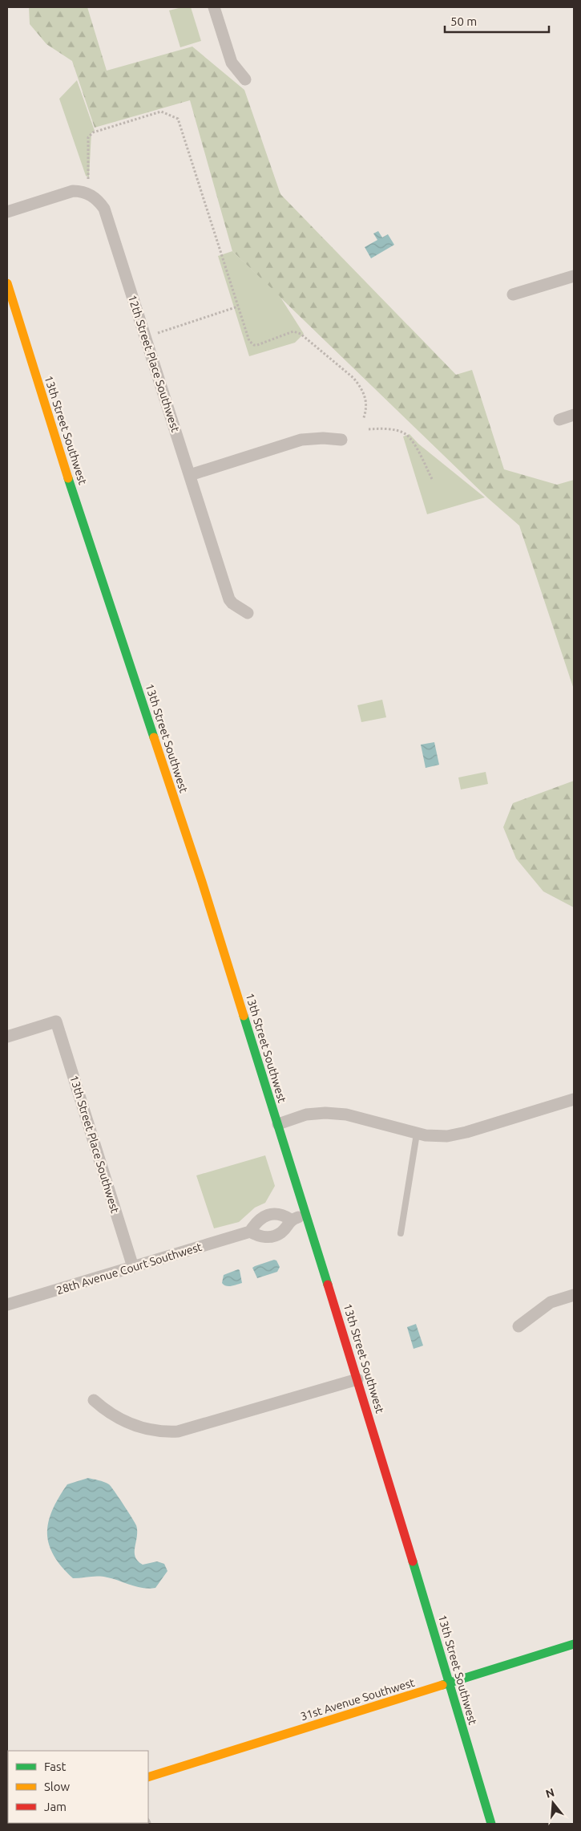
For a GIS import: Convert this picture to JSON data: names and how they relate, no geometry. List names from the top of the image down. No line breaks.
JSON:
{"streets":{"street":["12th Street Place Southwest","13th Street Southwest","13th Street Place Southwest","28th Avenue Court Southwest","31st Avenue Southwest"]},"crossings":[["13th Street Southwest","31st Avenue Southwest"],["13th Street Place Southwest","28th Avenue Court Southwest"]],"legend":["Fast","Slow","Jam"],"scale_bar":"50 m","north":"top"}
